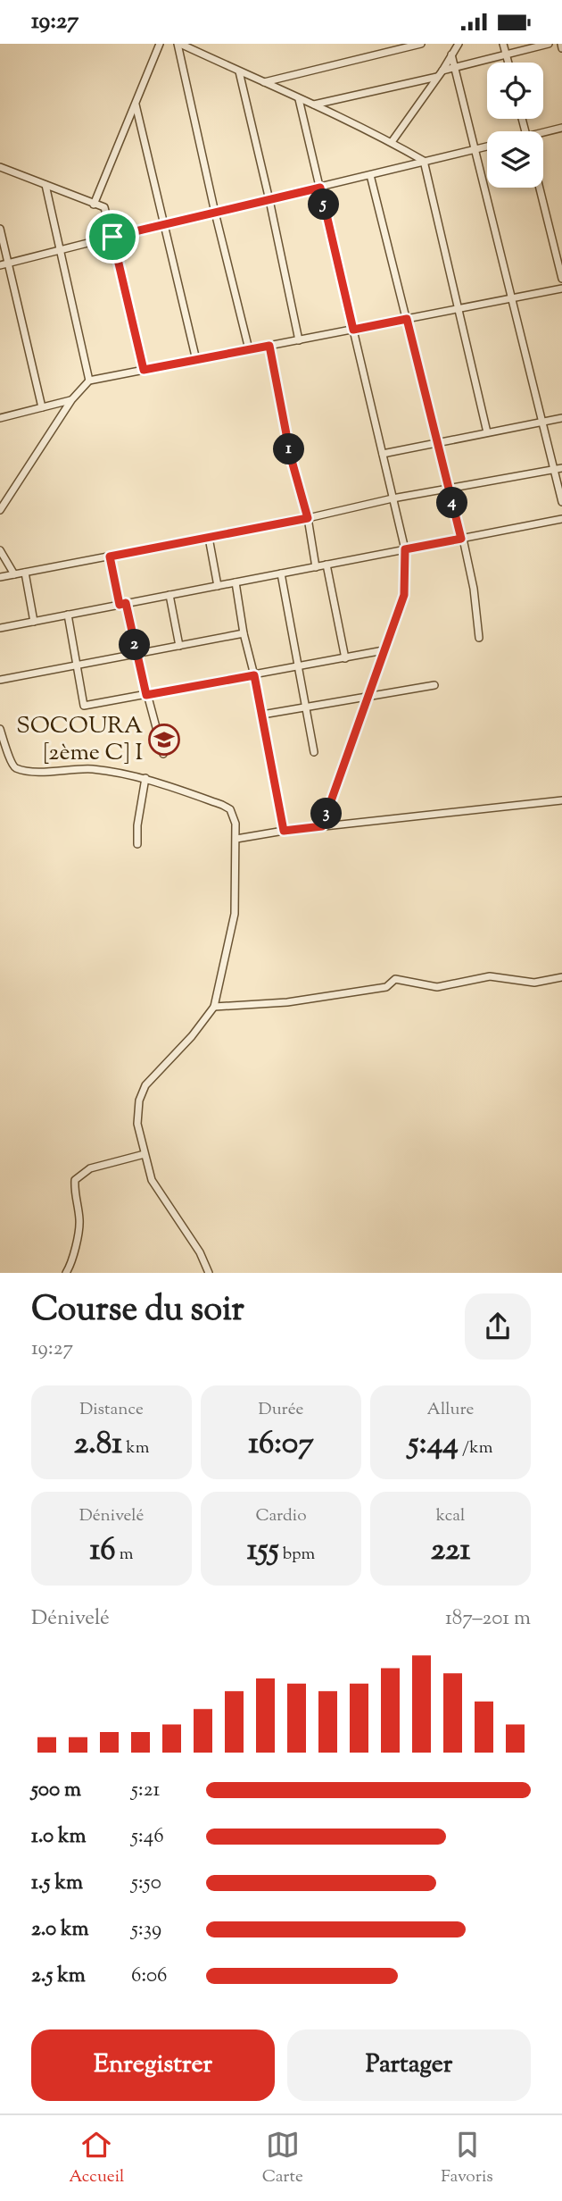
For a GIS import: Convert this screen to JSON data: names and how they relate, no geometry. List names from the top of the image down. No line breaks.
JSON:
{"places":{"school or university":["SOCOURA [2ème C] I"]},"page":{"status":"19:27","pins":["5","1","4","2","3"],"heading":["Course du soir","19:27"],"stats":[["Distance","2.81 km"],["Durée","16:07"],["Allure","5:44 /km"],["Dénivelé","16 m"],["Cardio","155 bpm"],["kcal","221"]],"chart":["Dénivelé","187–201 m"],"list":[{"name":"500 m","note":"5:21"},{"name":"1.0 km","note":"5:46"},{"name":"1.5 km","note":"5:50"},{"name":"2.0 km","note":"5:39"},{"name":"2.5 km","note":"6:06"}],"buttons":["Enregistrer","Partager"],"tabs":["Accueil","Carte","Favoris"]}}
